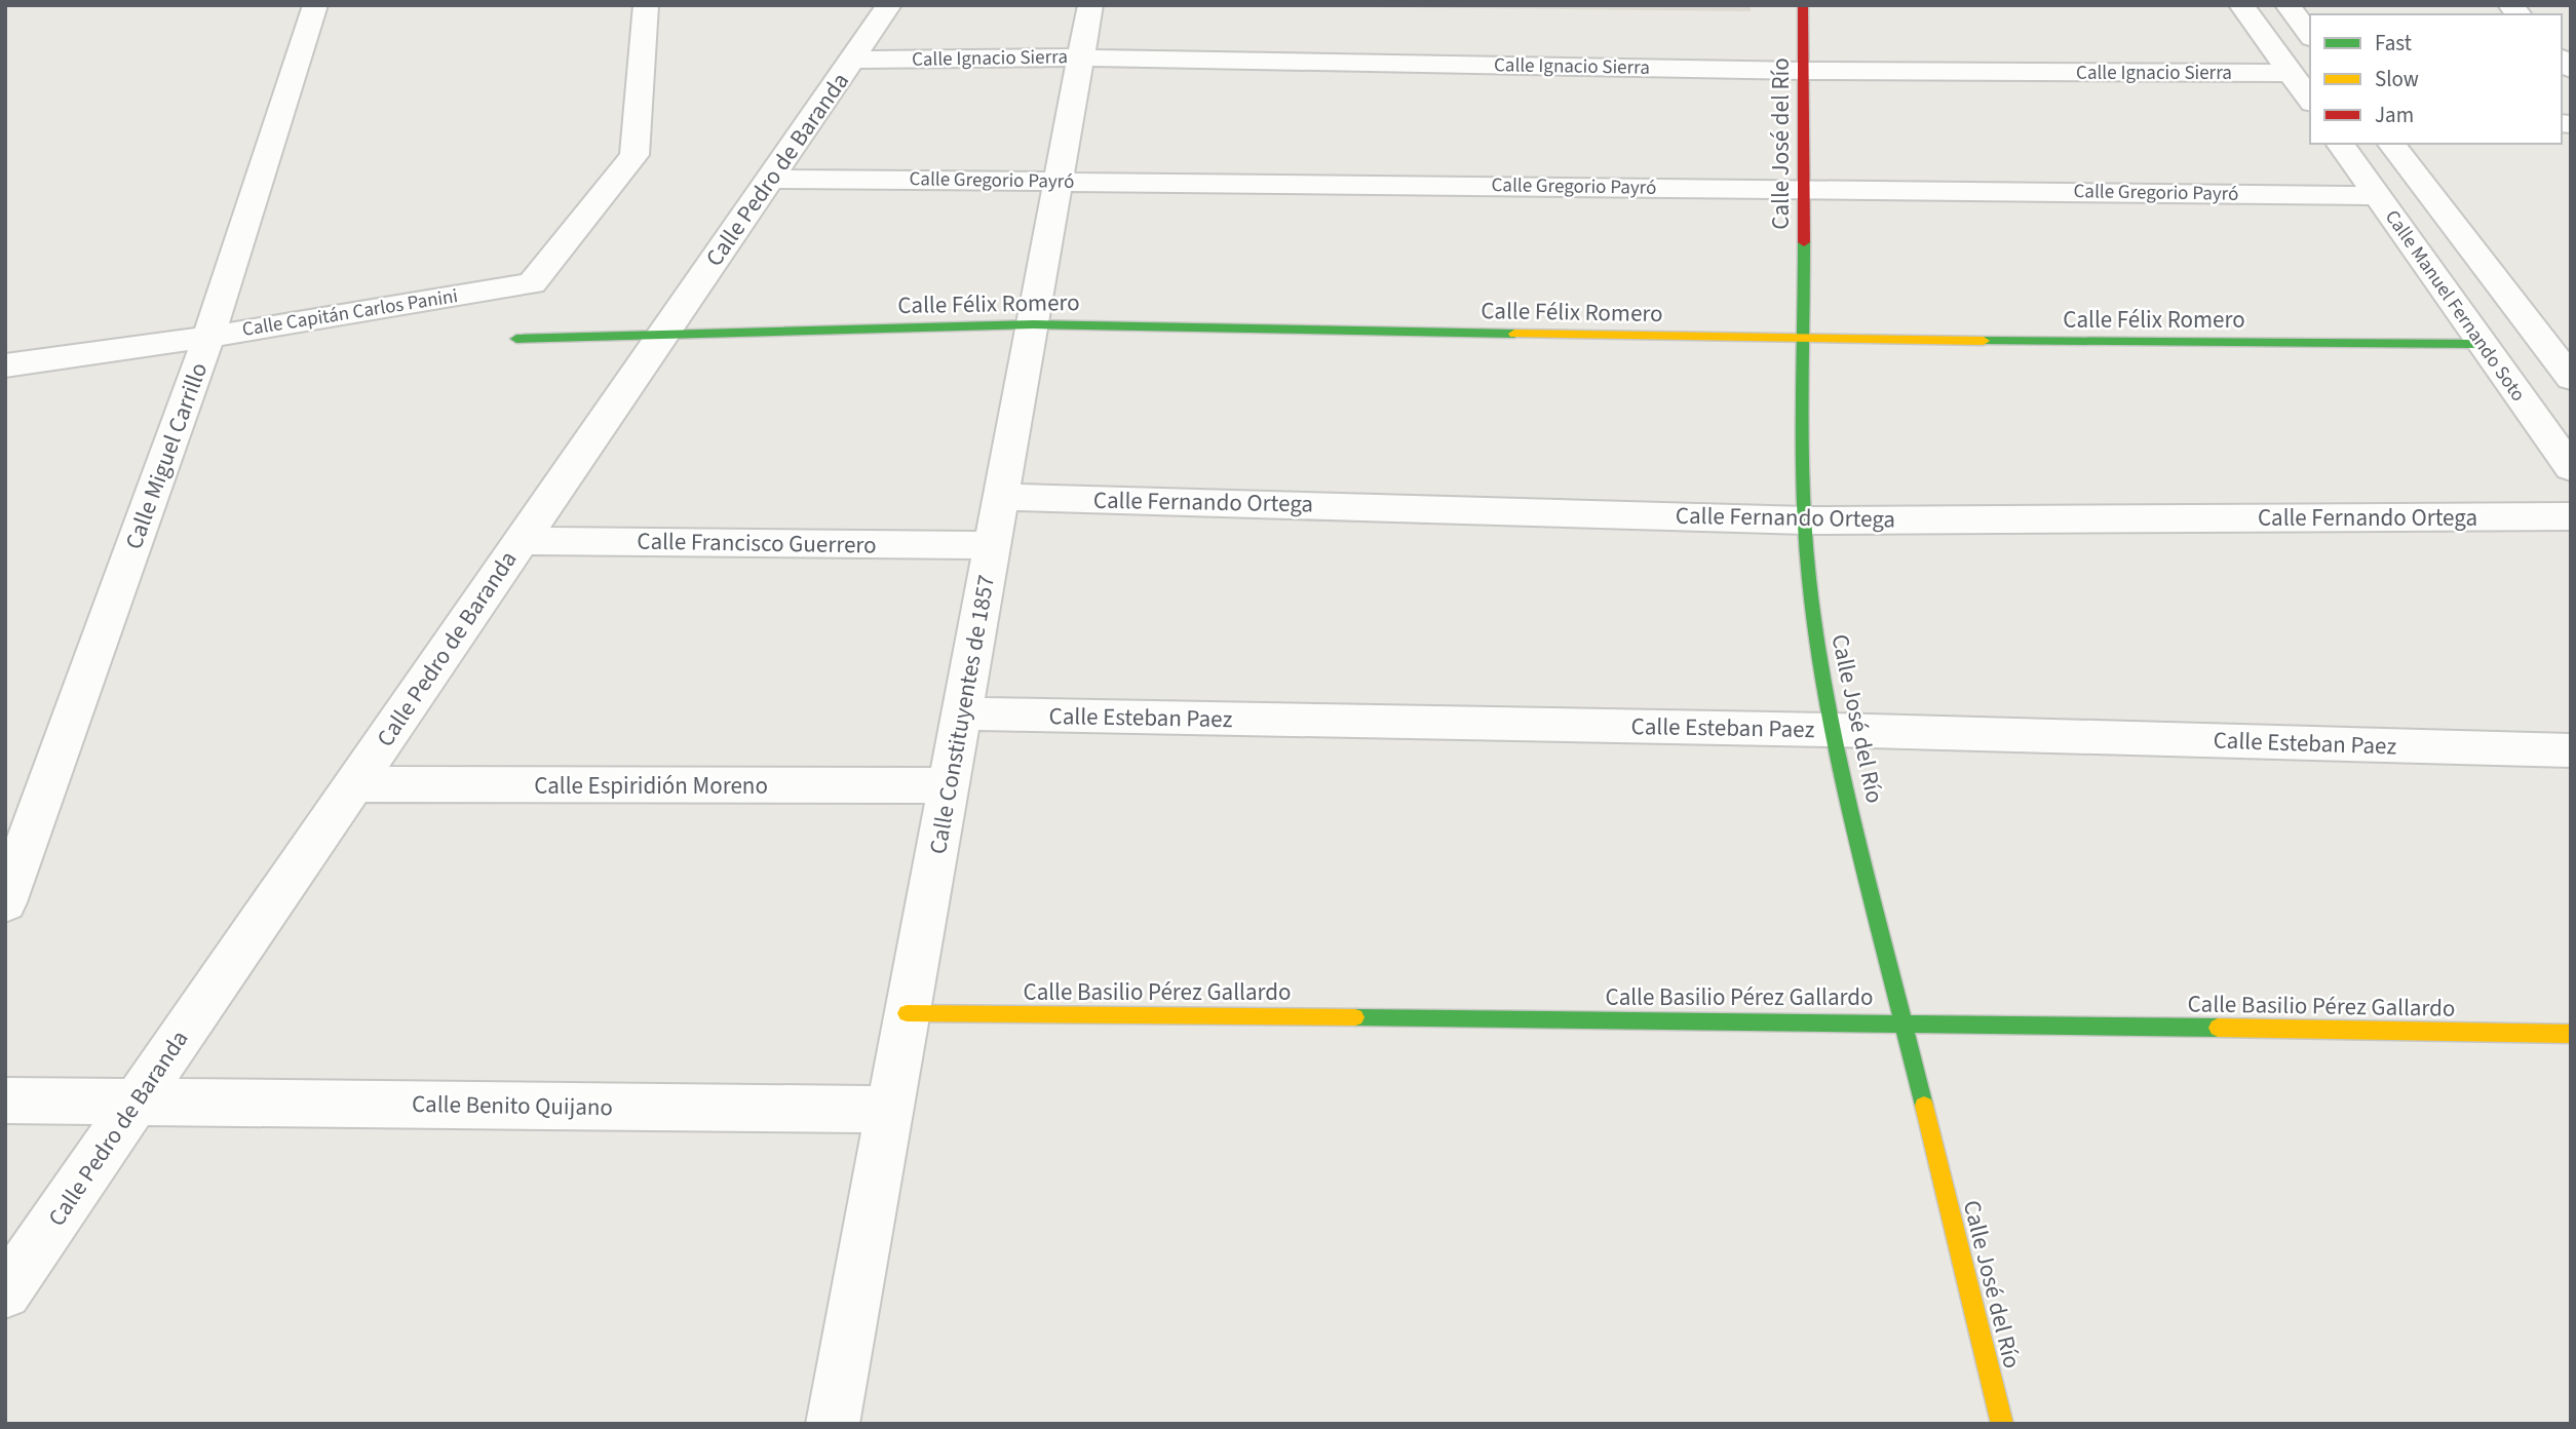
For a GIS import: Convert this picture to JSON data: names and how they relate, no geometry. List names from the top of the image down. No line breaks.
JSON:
{"streets":{"street":["Calle Ignacio Sierra","Calle José del Río","Calle Pedro de Baranda","Calle Gregorio Payró","Calle Félix Romero","Calle Manuel Fernando Soto","Calle Capitán Carlos Panini","Calle Miguel Carrillo","Calle Fernando Ortega","Calle Francisco Guerrero","Calle Constituyentes de 1857","Calle Esteban Paez","Calle Espiridión Moreno","Calle Basilio Pérez Gallardo","Calle Benito Quijano"]},"crossings":[["Calle Ignacio Sierra","Calle José del Río"],["Calle Ignacio Sierra","Calle Pedro de Baranda"],["Calle Ignacio Sierra","Calle Constituyentes de 1857"],["Calle José del Río","Calle Gregorio Payró"],["Calle José del Río","Calle Félix Romero"],["Calle José del Río","Calle Fernando Ortega"],["Calle José del Río","Calle Esteban Paez"],["Calle José del Río","Calle Basilio Pérez Gallardo"],["Calle Pedro de Baranda","Calle Gregorio Payró"],["Calle Pedro de Baranda","Calle Félix Romero"],["Calle Pedro de Baranda","Calle Francisco Guerrero"],["Calle Pedro de Baranda","Calle Espiridión Moreno"],["Calle Pedro de Baranda","Calle Benito Quijano"],["Calle Gregorio Payró","Calle Manuel Fernando Soto"],["Calle Gregorio Payró","Calle Constituyentes de 1857"],["Calle Félix Romero","Calle Manuel Fernando Soto"],["Calle Félix Romero","Calle Constituyentes de 1857"],["Calle Capitán Carlos Panini","Calle Miguel Carrillo"],["Calle Fernando Ortega","Calle Constituyentes de 1857"],["Calle Francisco Guerrero","Calle Constituyentes de 1857"],["Calle Constituyentes de 1857","Calle Esteban Paez"],["Calle Constituyentes de 1857","Calle Espiridión Moreno"],["Calle Constituyentes de 1857","Calle Basilio Pérez Gallardo"],["Calle Constituyentes de 1857","Calle Benito Quijano"]],"legend":["Fast","Slow","Jam"]}
